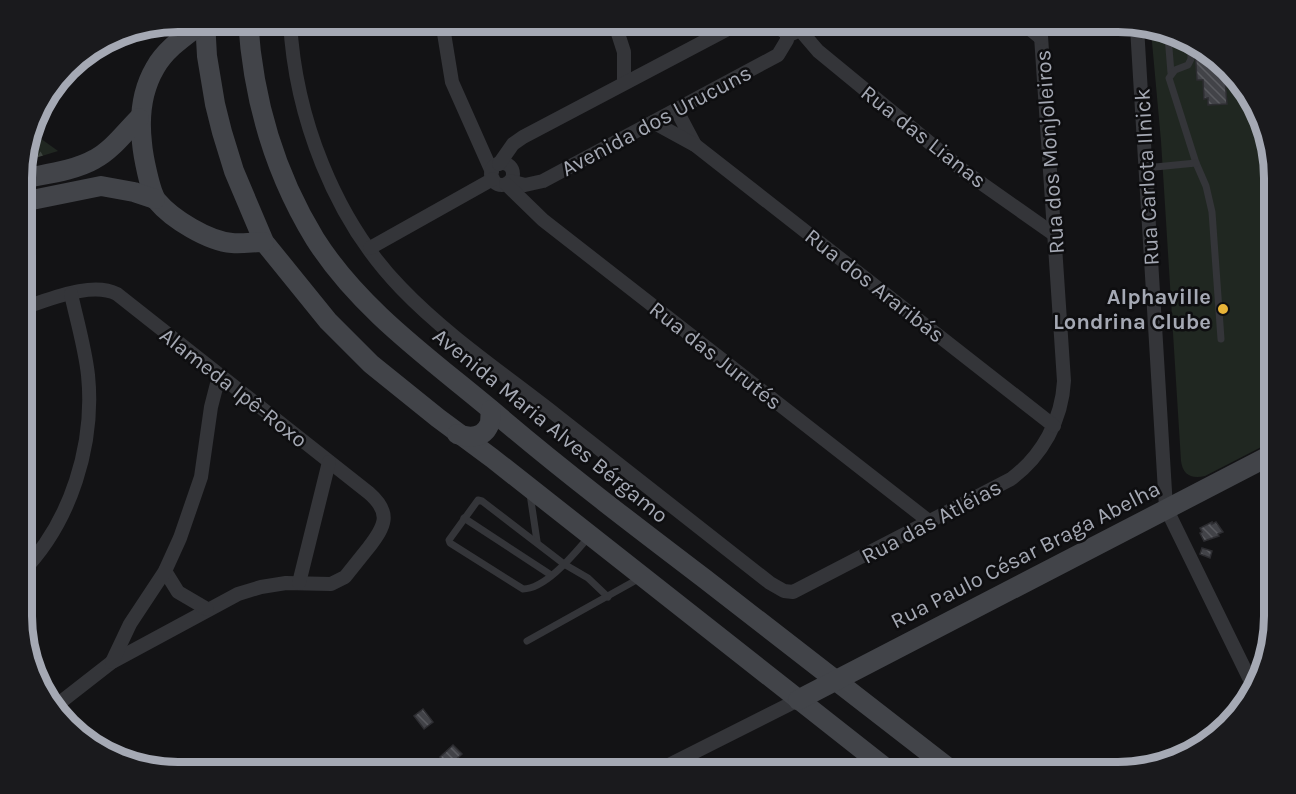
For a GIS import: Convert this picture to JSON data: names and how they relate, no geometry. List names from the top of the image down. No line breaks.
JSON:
{"streets":{"street":["Avenida dos Urucuns","Rua das Lianas","Rua dos Monjoleiros","Rua Carlota Ilnick","Rua dos Araribás","Rua das Jurutés","Alameda Ipê-Roxo","Avenida Maria Alves Bérgamo","Rua das Atléias","Rua Paulo César Braga Abelha"]},"crossings":[["Avenida dos Urucuns","Rua dos Araribás"],["Avenida dos Urucuns","Rua das Jurutés"],["Avenida dos Urucuns","Rua das Atléias"],["Rua das Lianas","Rua dos Monjoleiros"],["Rua dos Monjoleiros","Rua dos Araribás"],["Rua dos Monjoleiros","Rua das Atléias"],["Rua Carlota Ilnick","Rua Paulo César Braga Abelha"],["Rua dos Araribás","Rua das Atléias"],["Rua das Jurutés","Rua das Atléias"],["Avenida Maria Alves Bérgamo","Rua Paulo César Braga Abelha"]],"places":["Alphaville Londrina Clube"]}
